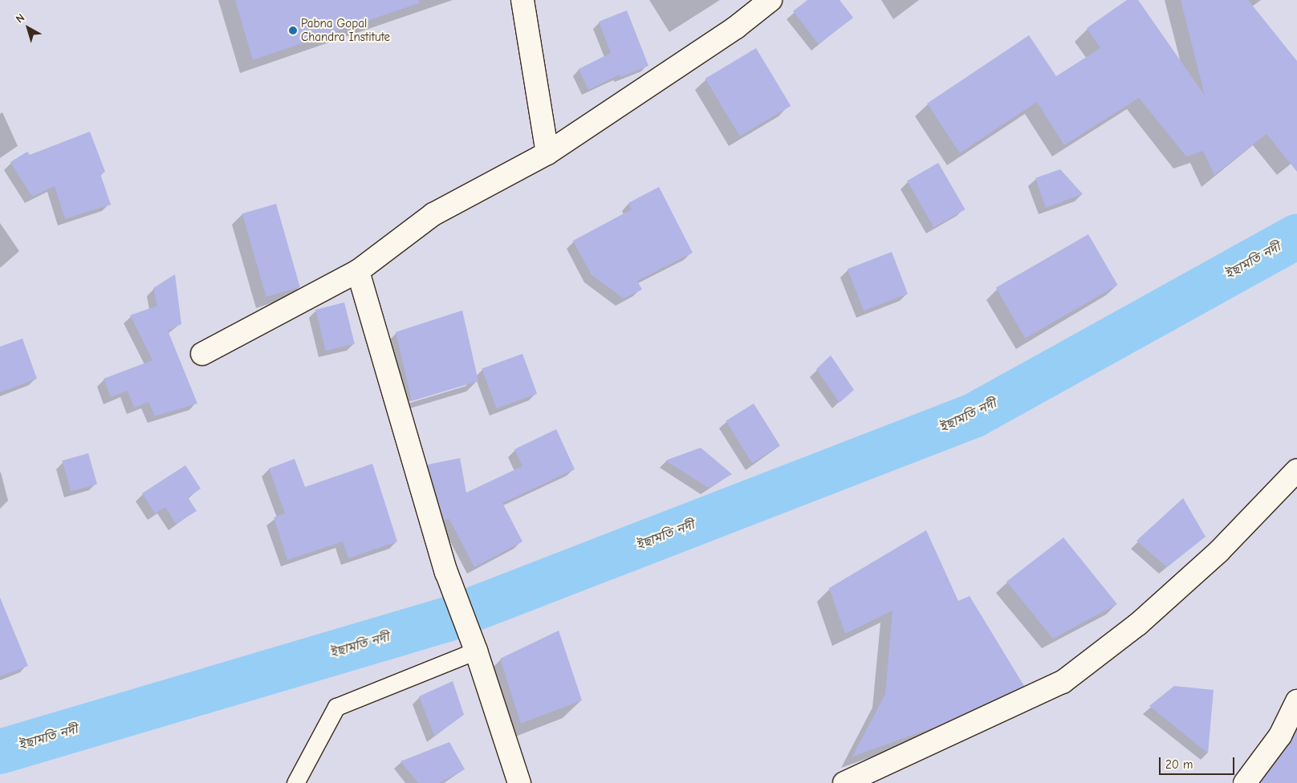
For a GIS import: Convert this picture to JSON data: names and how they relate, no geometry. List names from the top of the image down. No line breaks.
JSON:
{"water":["ইছামতি নদী"],"places":["Pabna Gopal Chandra Institute"],"scale_bar":"20 m","north":"top left"}
